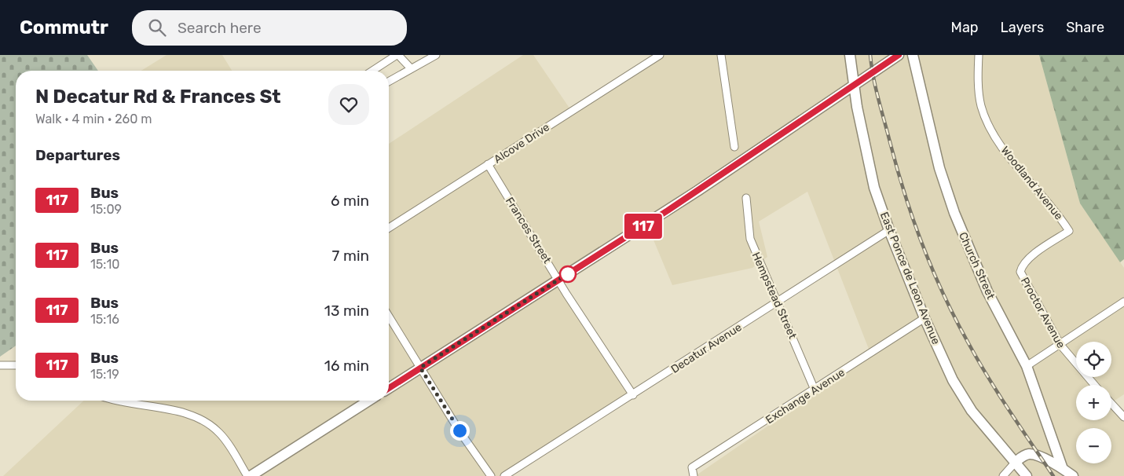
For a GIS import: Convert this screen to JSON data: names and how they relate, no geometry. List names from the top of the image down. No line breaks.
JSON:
{"streets":{"main road":["Church Street","East Ponce de Leon Avenue"],"street":["Alcove Drive","Woodland Avenue","Frances Street","Hempstead Street","Proctor Avenue","Decatur Avenue","Exchange Avenue"]},"crossings":[["Alcove Drive","Frances Street"],["Woodland Avenue","Proctor Avenue"],["Frances Street","Decatur Avenue"],["East Ponce de Leon Avenue","Decatur Avenue"],["East Ponce de Leon Avenue","Exchange Avenue"],["Hempstead Street","Decatur Avenue"],["Hempstead Street","Exchange Avenue"]],"lines":["bus line 117"],"page":{"header":"Commutr","search":"Search here","nav":["Map","Layers","Share"],"on_map":"117","heading":[["N Decatur Rd & Frances St","Walk · 4 min · 260 m"],"Departures"],"list":[{"mark":"117","name":"Bus","note":"15:09","value":"6 min"},{"mark":"117","name":"Bus","note":"15:10","value":"7 min"},{"mark":"117","name":"Bus","note":"15:16","value":"13 min"},{"mark":"117","name":"Bus","note":"15:19","value":"16 min"}],"map_buttons":["+","−"]}}
